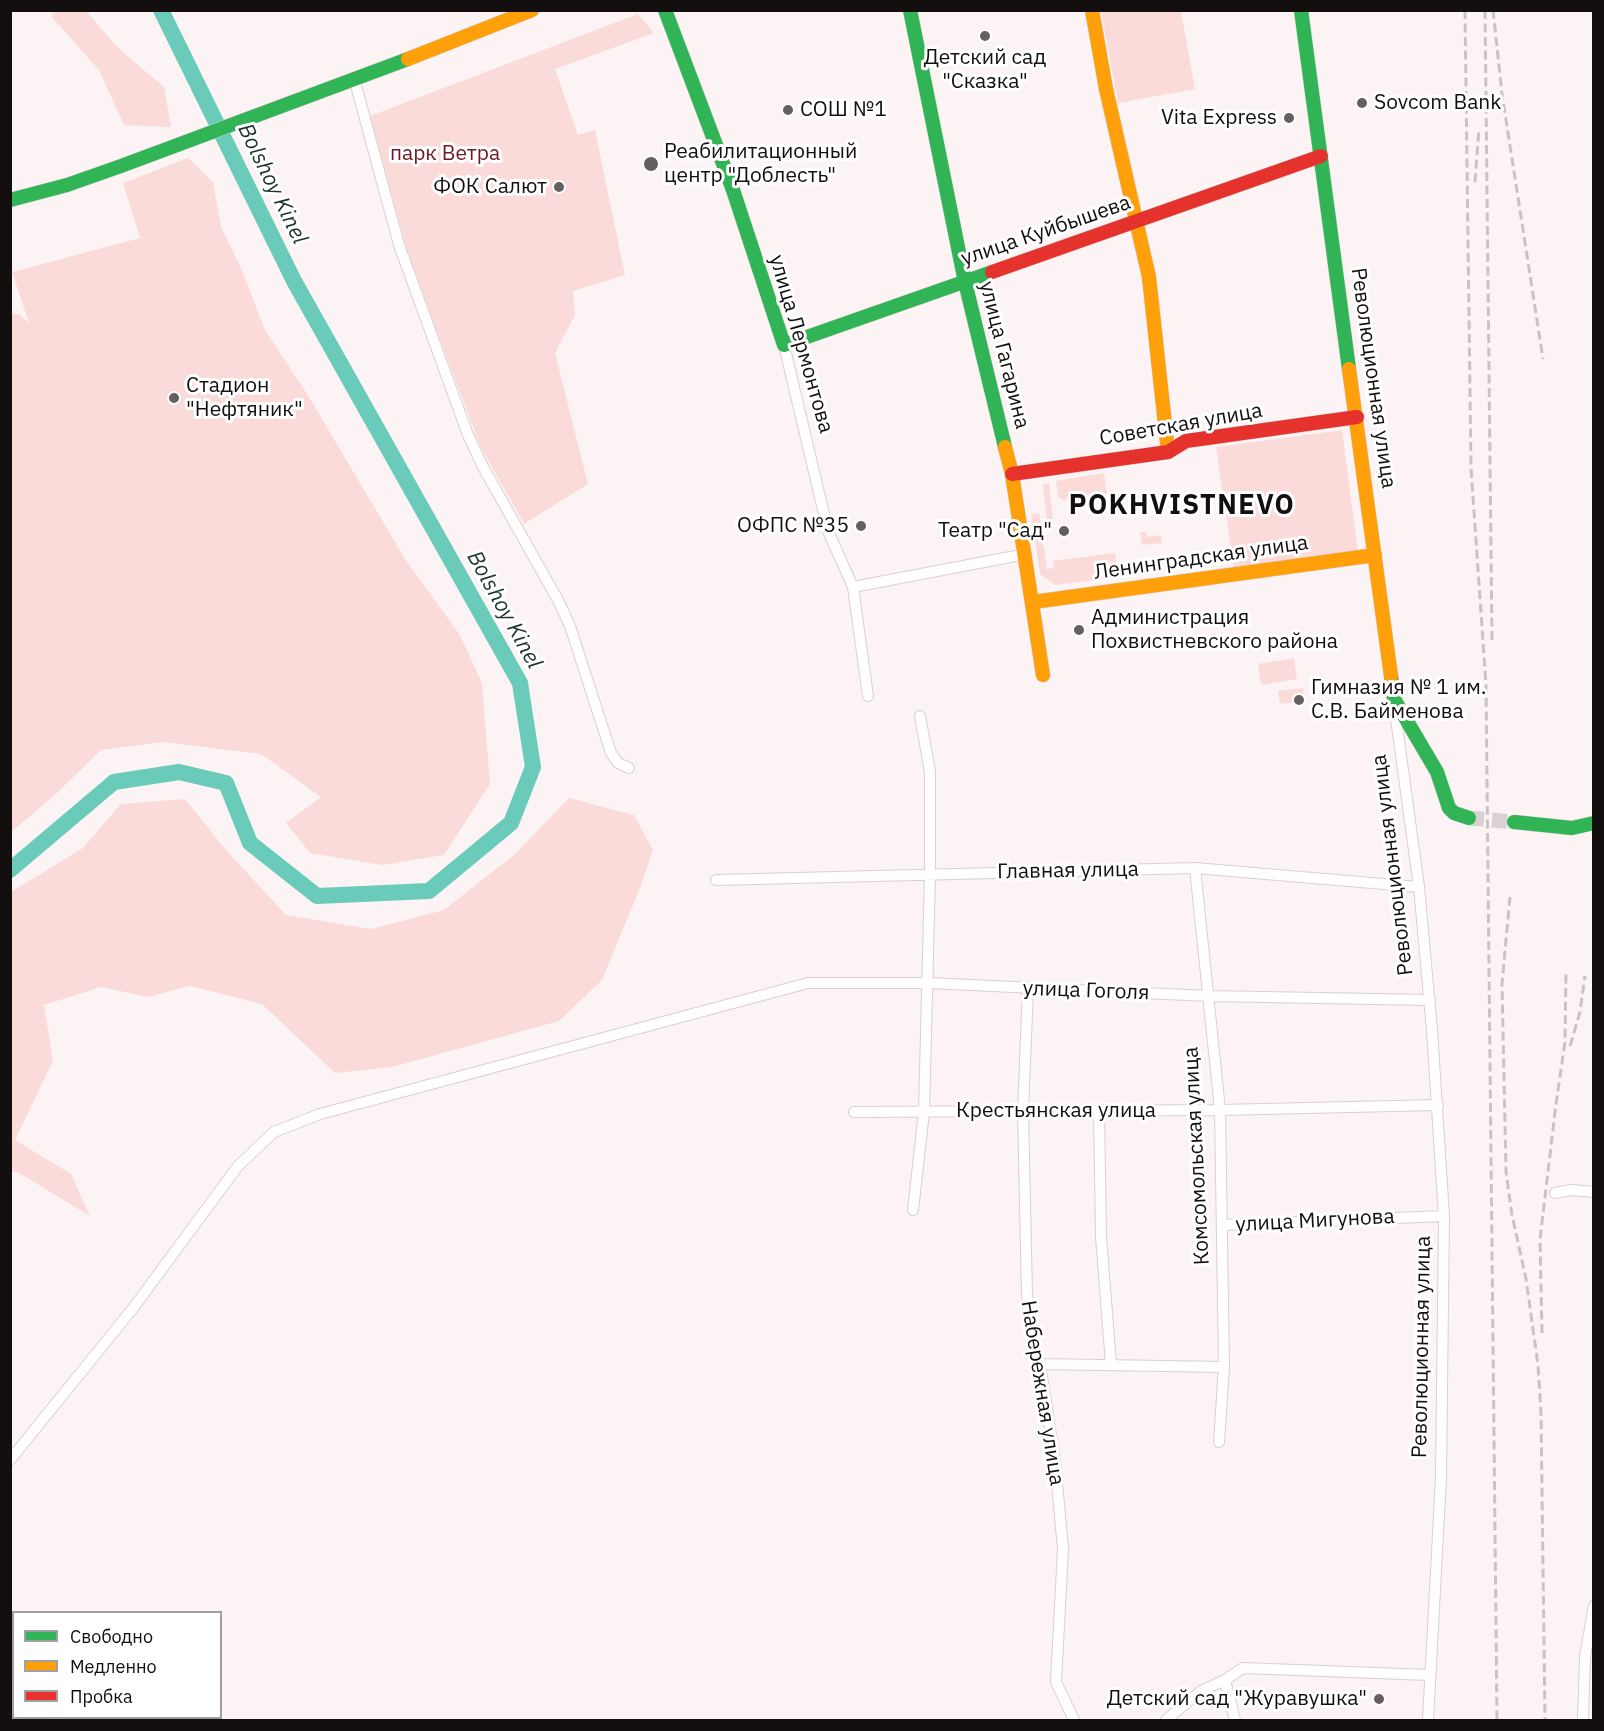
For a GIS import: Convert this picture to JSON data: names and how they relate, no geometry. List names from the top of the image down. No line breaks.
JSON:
{"streets":{"street":["улица Куйбышева","улица Лермонтова","улица Гагарина","Революционная улица","Советская улица","Ленинградская улица","Главная улица","улица Гоголя","Крестьянская улица","Комсомольская улица","улица Мигунова","Набережная улица"]},"crossings":[["улица Куйбышева","улица Лермонтова"],["улица Куйбышева","улица Гагарина"],["улица Куйбышева","Революционная улица"],["улица Гагарина","Советская улица"],["улица Гагарина","Ленинградская улица"],["Революционная улица","Советская улица"],["Революционная улица","Ленинградская улица"],["Революционная улица","Главная улица"],["Революционная улица","улица Гоголя"],["Революционная улица","Крестьянская улица"],["Революционная улица","улица Мигунова"],["Главная улица","Комсомольская улица"],["улица Гоголя","Комсомольская улица"],["улица Гоголя","Набережная улица"],["Крестьянская улица","Комсомольская улица"],["Крестьянская улица","Набережная улица"],["Комсомольская улица","улица Мигунова"]],"districts":["POKHVISTNEVO"],"water":["Bolshoy Kinel"],"parks":["парк Ветра"],"places":["Детский сад \"Сказка\"","Sovcom Bank","СОШ №1","Vita Express","Реабилитационный центр \"Доблесть\"","ФОК Салют","Стадион \"Нефтяник\"","ОФПС №35","Театр \"Сад\"","Администрация Похвистневского района","Гимназия № 1 им. С.В. Байменова","Детский сад \"Журавушка\""],"legend":["Свободно","Медленно","Пробка"]}
